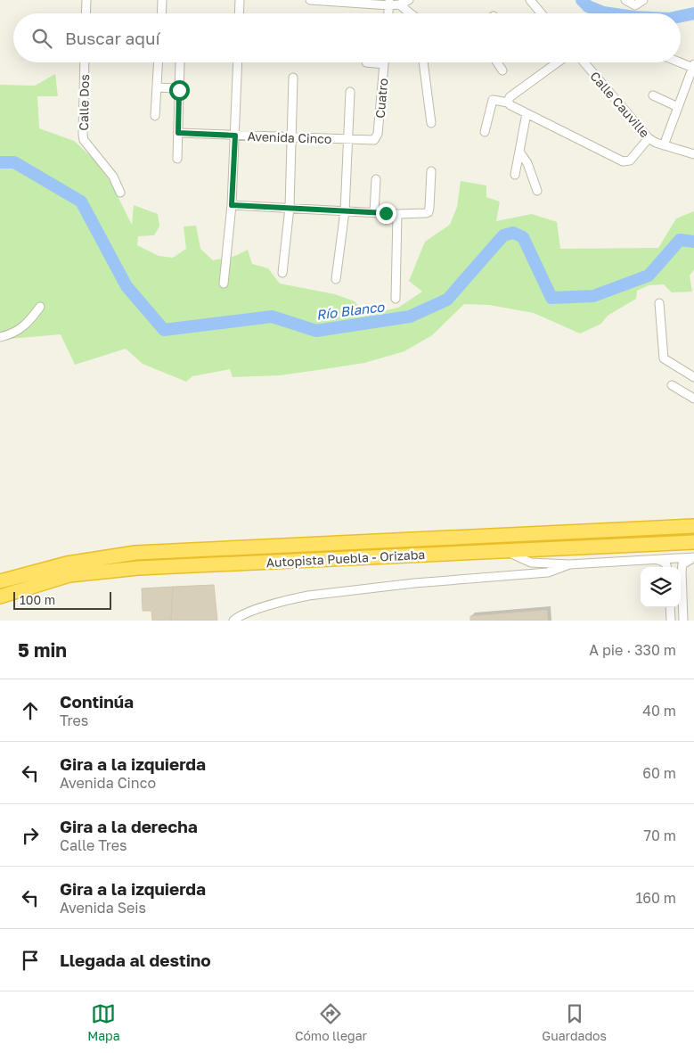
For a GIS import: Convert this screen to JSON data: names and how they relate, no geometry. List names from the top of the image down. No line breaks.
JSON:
{"streets":{"highway":["Autopista Puebla - Orizaba"],"street":["Cuatro","Calle Dos","Calle Cauville","Avenida Cinco"]},"crossings":[["Cuatro","Avenida Cinco"]],"water":["Río Blanco"],"scale_bar":"100 m","page":{"search":"Buscar aquí","scale":"100 m","heading":["5 min","A pie · 330 m"],"list":[["Continúa","Tres","40 m"],["Gira a la izquierda","Avenida Cinco","60 m"],["Gira a la derecha","Calle Tres","70 m"],["Gira a la izquierda","Avenida Seis","160 m"],"Llegada al destino"],"nav":["Mapa","Cómo llegar","Guardados"]}}
